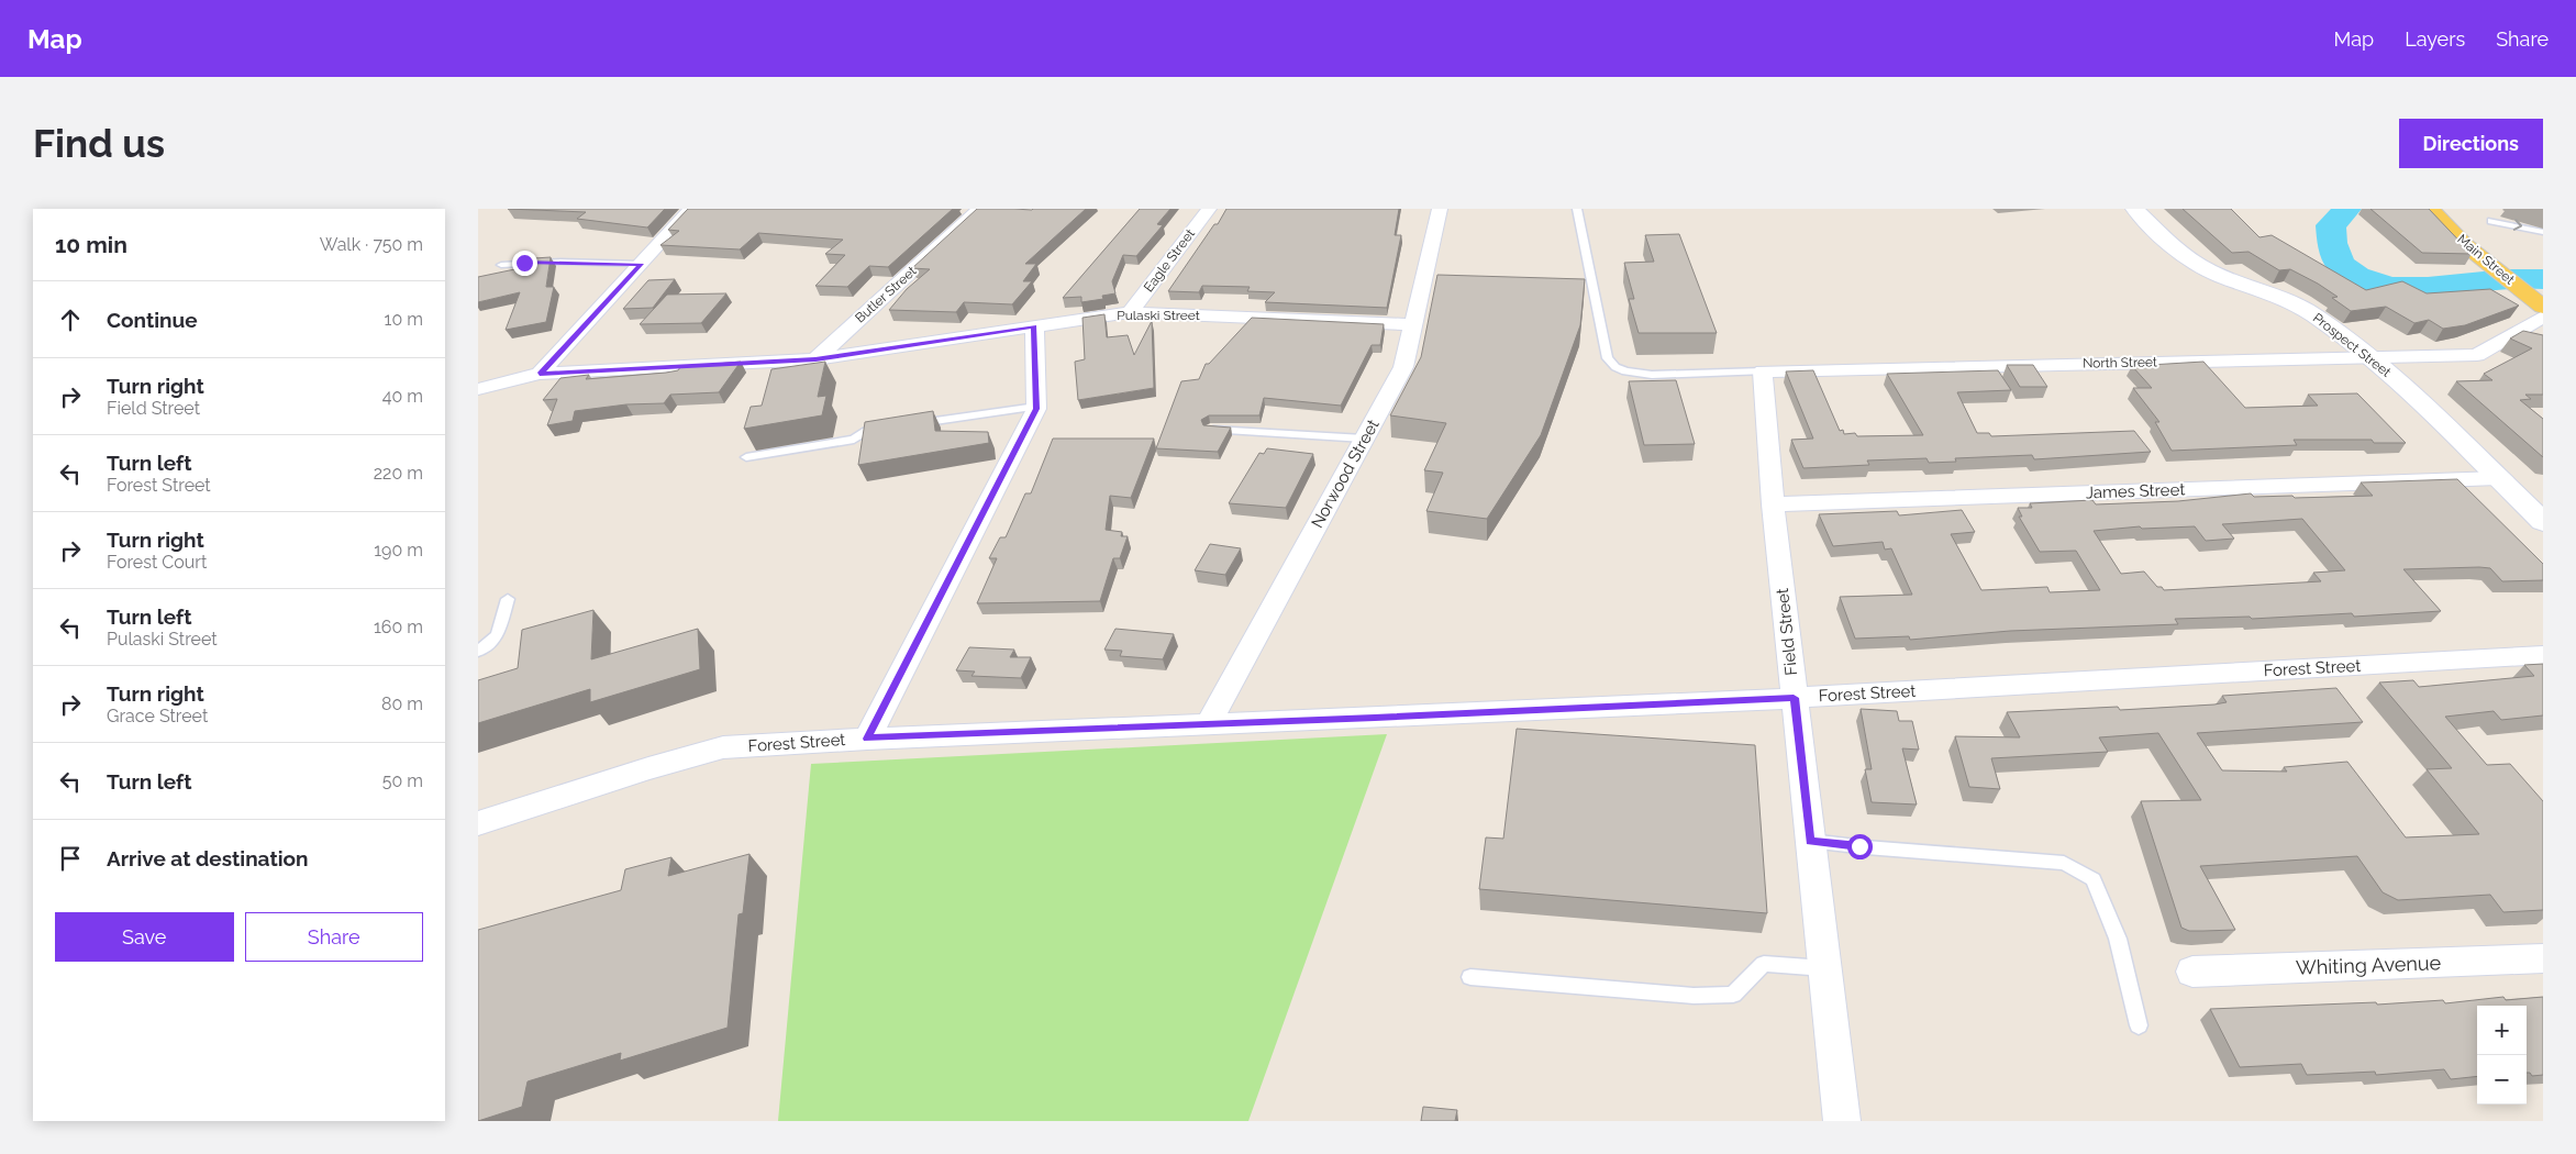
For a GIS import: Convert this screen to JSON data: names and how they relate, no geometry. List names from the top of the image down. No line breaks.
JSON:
{"streets":{"main road":["Main Street","Prospect Street"],"street":["Eagle Street","Butler Street","Pulaski Street","North Street","Norwood Street","James Street","Field Street","Forest Street","Whiting Avenue"]},"crossings":[["Eagle Street","Pulaski Street"],["Butler Street","Pulaski Street"],["Pulaski Street","Norwood Street"],["Prospect Street","North Street"],["Prospect Street","James Street"],["North Street","Field Street"],["Norwood Street","Forest Street"],["James Street","Field Street"],["Field Street","Forest Street"]],"page":{"header":"Map","nav":["Map","Layers","Share"],"buttons":["Directions",["Save","Share"]],"title":"Find us","heading":["10 min","Walk · 750 m"],"list":[["Continue","10 m"],["Turn right","Field Street","40 m"],["Turn left","Forest Street","220 m"],["Turn right","Forest Court","190 m"],["Turn left","Pulaski Street","160 m"],["Turn right","Grace Street","80 m"],["Turn left","50 m"],"Arrive at destination"],"map_buttons":["+","−"]}}
